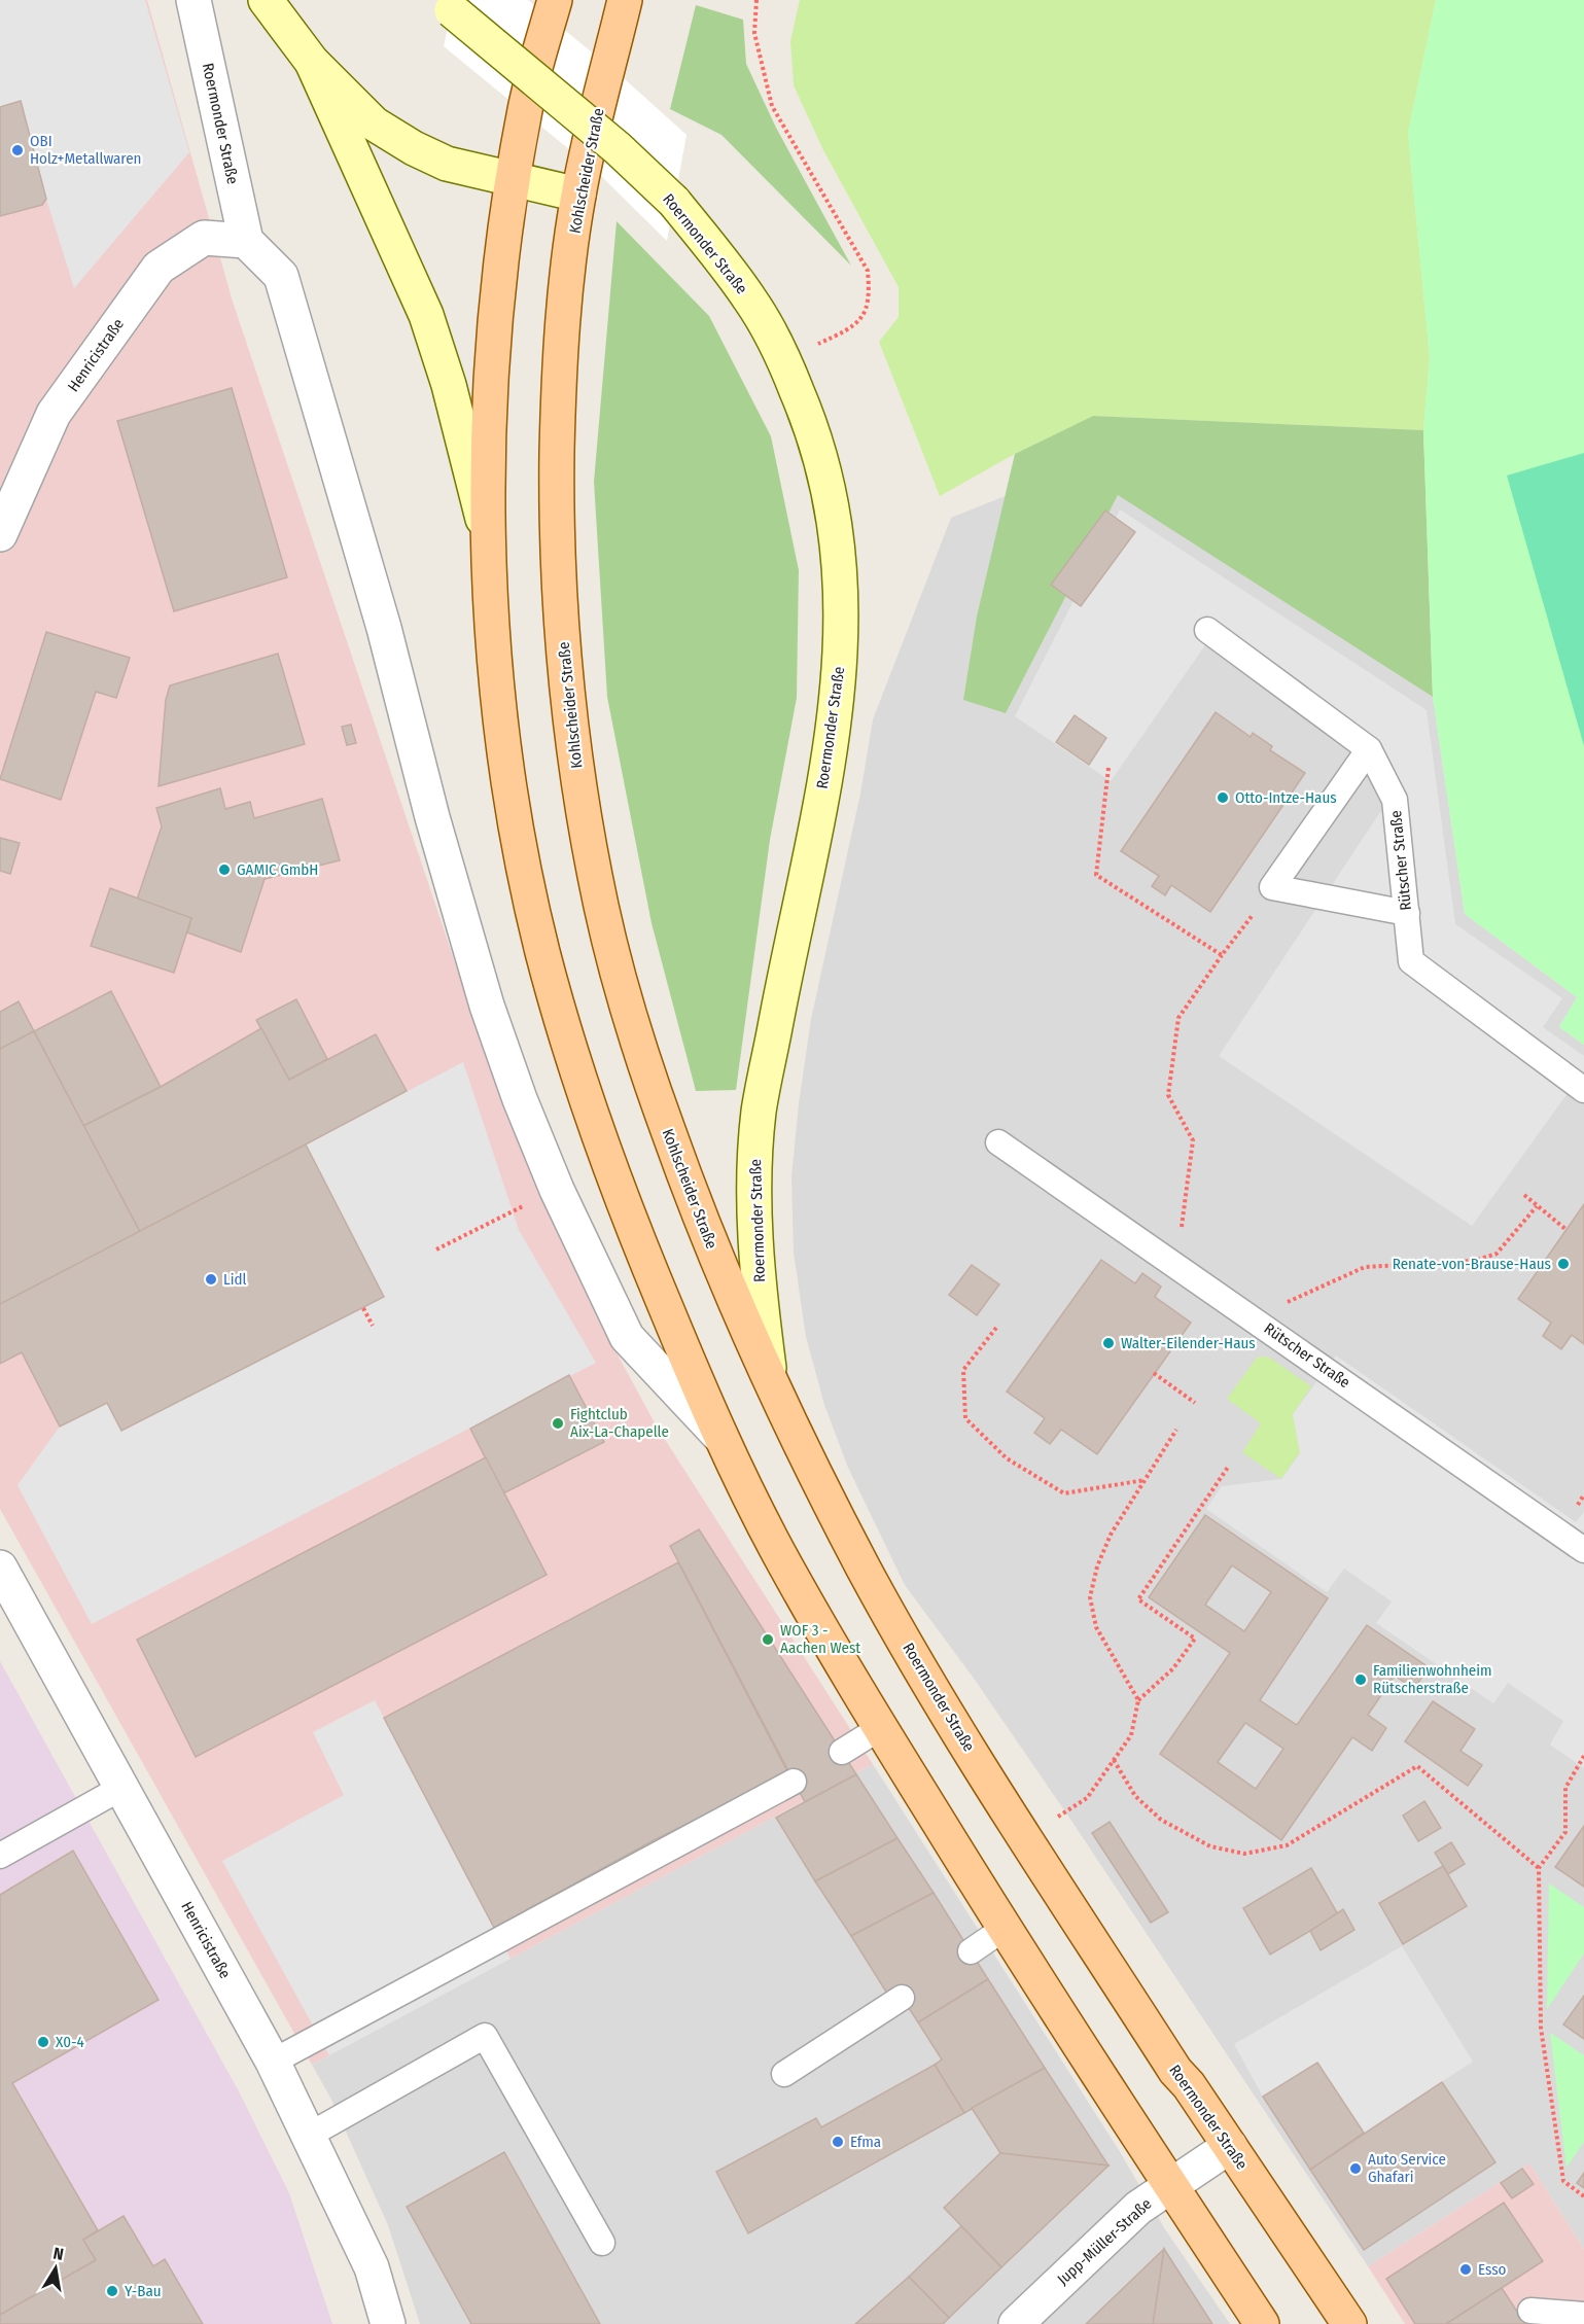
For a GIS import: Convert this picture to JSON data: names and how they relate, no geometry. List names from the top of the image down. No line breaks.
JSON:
{"streets":{"main road":["Roermonder Straße","Kohlscheider Straße"],"street":["Henricistraße","Jupp-Müller-Straße"],"lane":["Rütscher Straße"]},"crossings":[["Roermonder Straße","Kohlscheider Straße"],["Roermonder Straße","Henricistraße"],["Roermonder Straße","Jupp-Müller-Straße"]],"places":["OBI Holz+Metallwaren","Otto-Intze-Haus","GAMIC GmbH","Renate-von-Brause-Haus","Lidl","Walter-Eilender-Haus","Fightclub Aix-La-Chapelle","WOF 3 - Aachen West","Familienwohnheim Rütscherstraße","X0-4","Efma","Auto Service Ghafari","Esso","Y-Bau"],"north":"top"}
